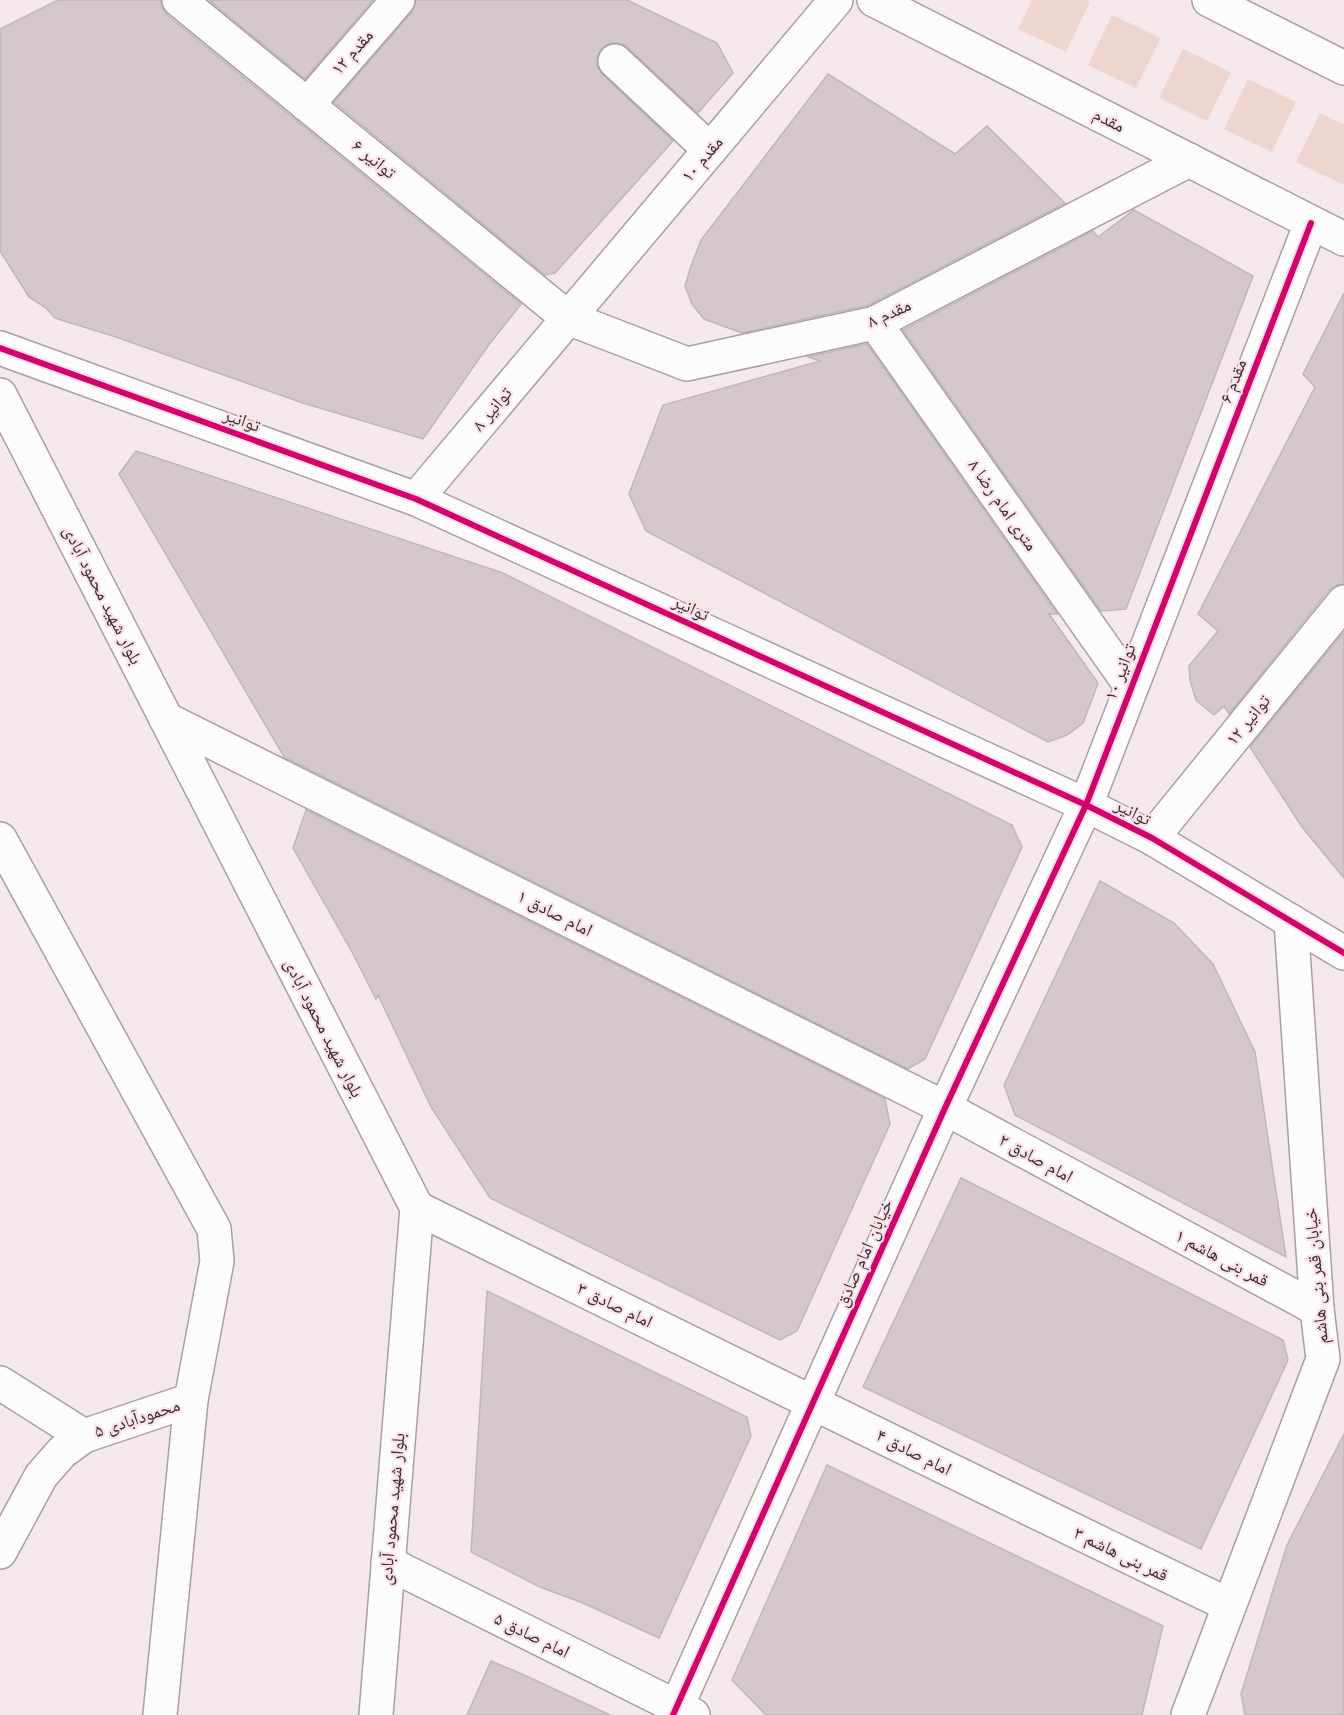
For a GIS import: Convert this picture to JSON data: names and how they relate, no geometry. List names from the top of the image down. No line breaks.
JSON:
{"streets":{"street":["مقدم ۱۲","مقدم","توانیر ۶","مقدم ۱۰","مقدم ۸","مقدم ۶","توانیر ۸","توانیر","۸ متری امام رضا","بلوار شهید محمود آبادی","توانیر ۱۰","توانیر ۱۲","امام صادق ۱","امام صادق ۲","خیابان امام صادق","قمر بنی هاشم ۱","خیابان قمر بنی هاشم","امام صادق ۳","محمودآبادی ۵","امام صادق ۴","قمر بنی هاشم ۳","امام صادق ۵"]},"crossings":[["مقدم ۱۲","توانیر ۶"],["مقدم","مقدم ۸"],["مقدم","مقدم ۶"],["توانیر ۶","مقدم ۱۰"],["توانیر ۶","مقدم ۸"],["توانیر ۶","توانیر ۸"],["مقدم ۱۰","مقدم ۸"],["مقدم ۱۰","توانیر ۸"],["مقدم ۸","توانیر ۸"],["مقدم ۸","۸ متری امام رضا"],["مقدم ۶","توانیر ۱۰"],["توانیر ۸","توانیر"],["توانیر","توانیر ۱۰"],["توانیر","توانیر ۱۲"],["توانیر","خیابان امام صادق"],["توانیر","خیابان قمر بنی هاشم"],["۸ متری امام رضا","توانیر ۱۰"],["بلوار شهید محمود آبادی","امام صادق ۱"],["بلوار شهید محمود آبادی","امام صادق ۳"],["بلوار شهید محمود آبادی","امام صادق ۵"],["توانیر ۱۰","خیابان امام صادق"],["امام صادق ۱","امام صادق ۲"],["امام صادق ۱","خیابان امام صادق"],["امام صادق ۲","خیابان امام صادق"],["امام صادق ۲","قمر بنی هاشم ۱"],["خیابان امام صادق","امام صادق ۳"],["خیابان امام صادق","امام صادق ۴"],["خیابان امام صادق","امام صادق ۵"],["قمر بنی هاشم ۱","خیابان قمر بنی هاشم"],["خیابان قمر بنی هاشم","قمر بنی هاشم ۳"],["امام صادق ۳","امام صادق ۴"],["امام صادق ۴","قمر بنی هاشم ۳"]]}
